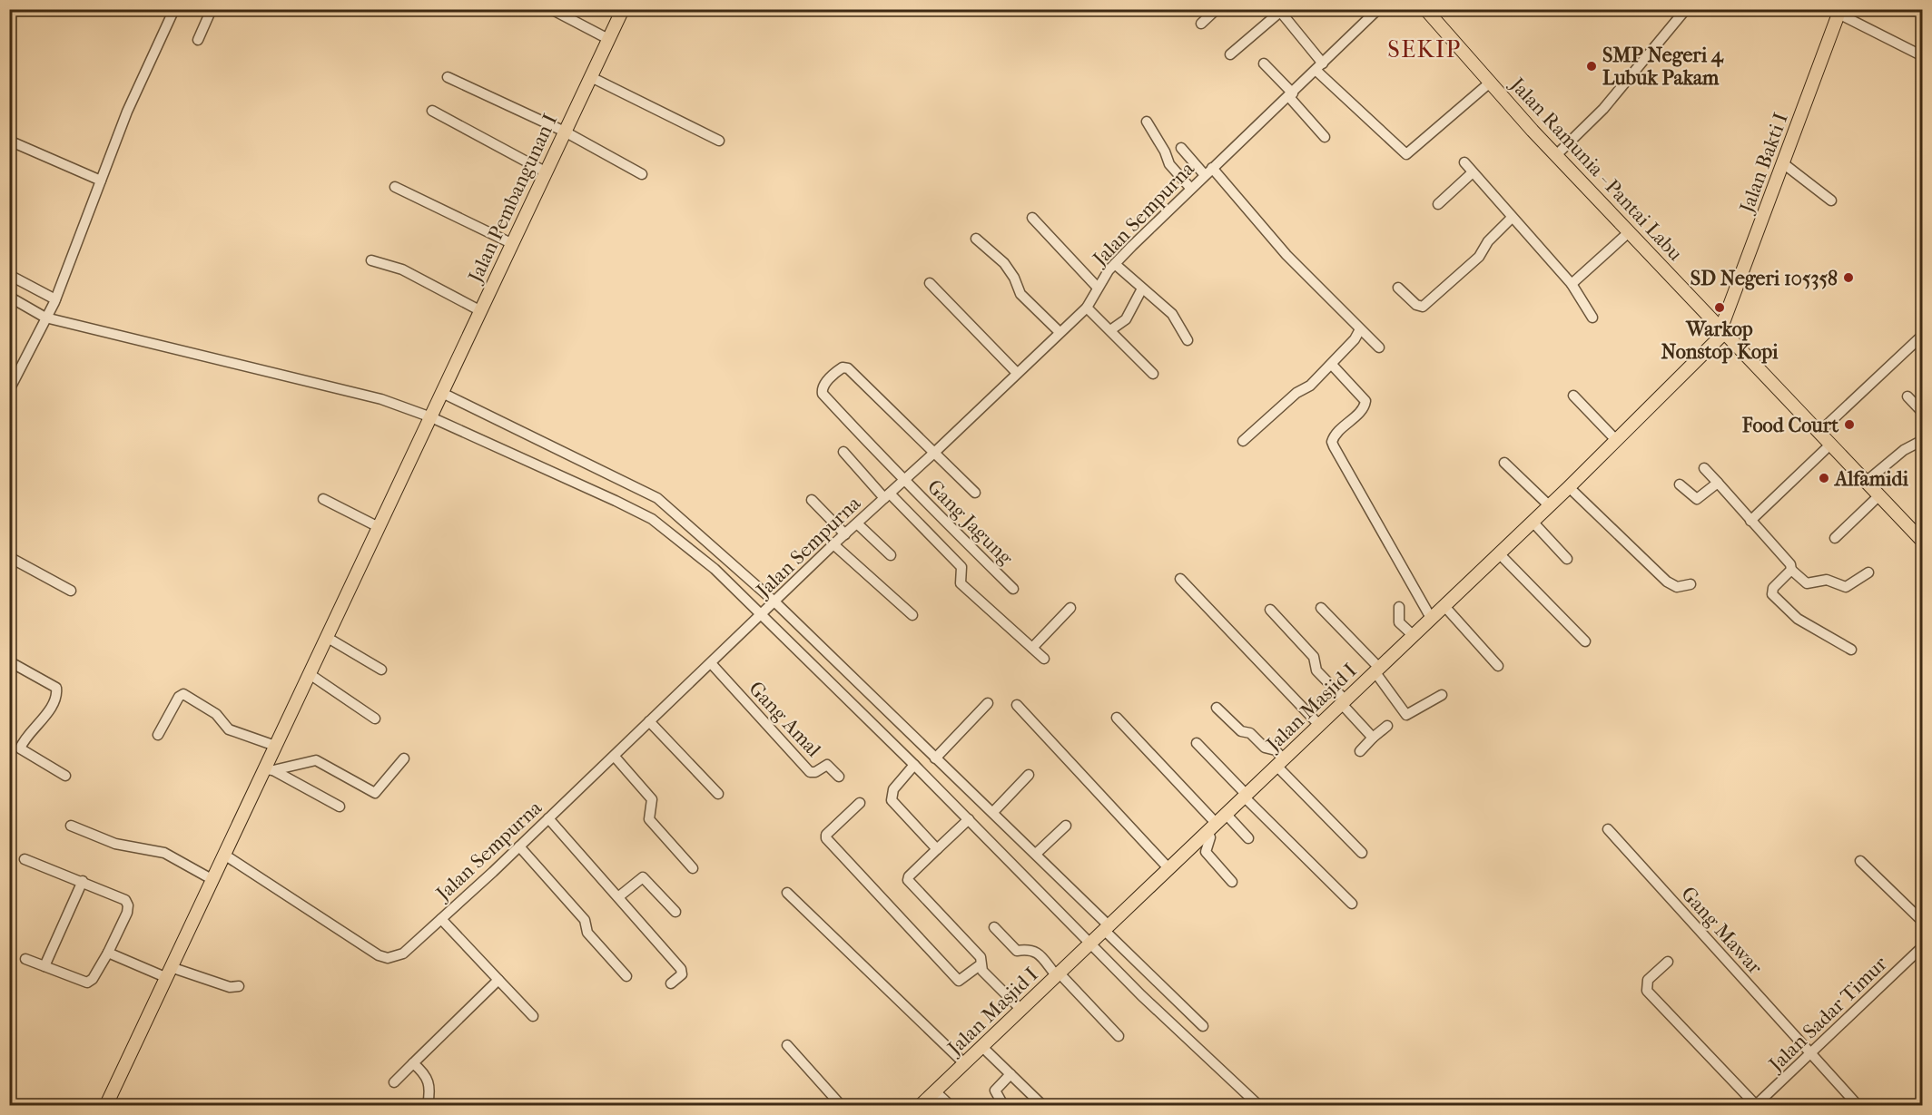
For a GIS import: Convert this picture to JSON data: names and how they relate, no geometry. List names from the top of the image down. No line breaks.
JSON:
{"streets":{"main road":["Jalan Bakti I","Jalan Ramunia - Pantai Labu","Jalan Pembangunan I","Jalan Masjid I"],"street":["Jalan Sempurna","Gang Jagung","Gang Amal","Gang Mawar","Jalan Sadar Timur"]},"crossings":[["Jalan Bakti I","Jalan Ramunia - Pantai Labu"],["Jalan Bakti I","Jalan Masjid I"],["Jalan Ramunia - Pantai Labu","Jalan Masjid I"],["Jalan Pembangunan I","Jalan Sempurna"],["Jalan Sempurna","Gang Jagung"],["Jalan Sempurna","Gang Amal"],["Gang Mawar","Jalan Sadar Timur"]],"districts":["SEKIP"],"places":["SMP Negeri 4 Lubuk Pakam","SD Negeri 105358","Warkop Nonstop Kopi","Food Court","Alfamidi"]}
